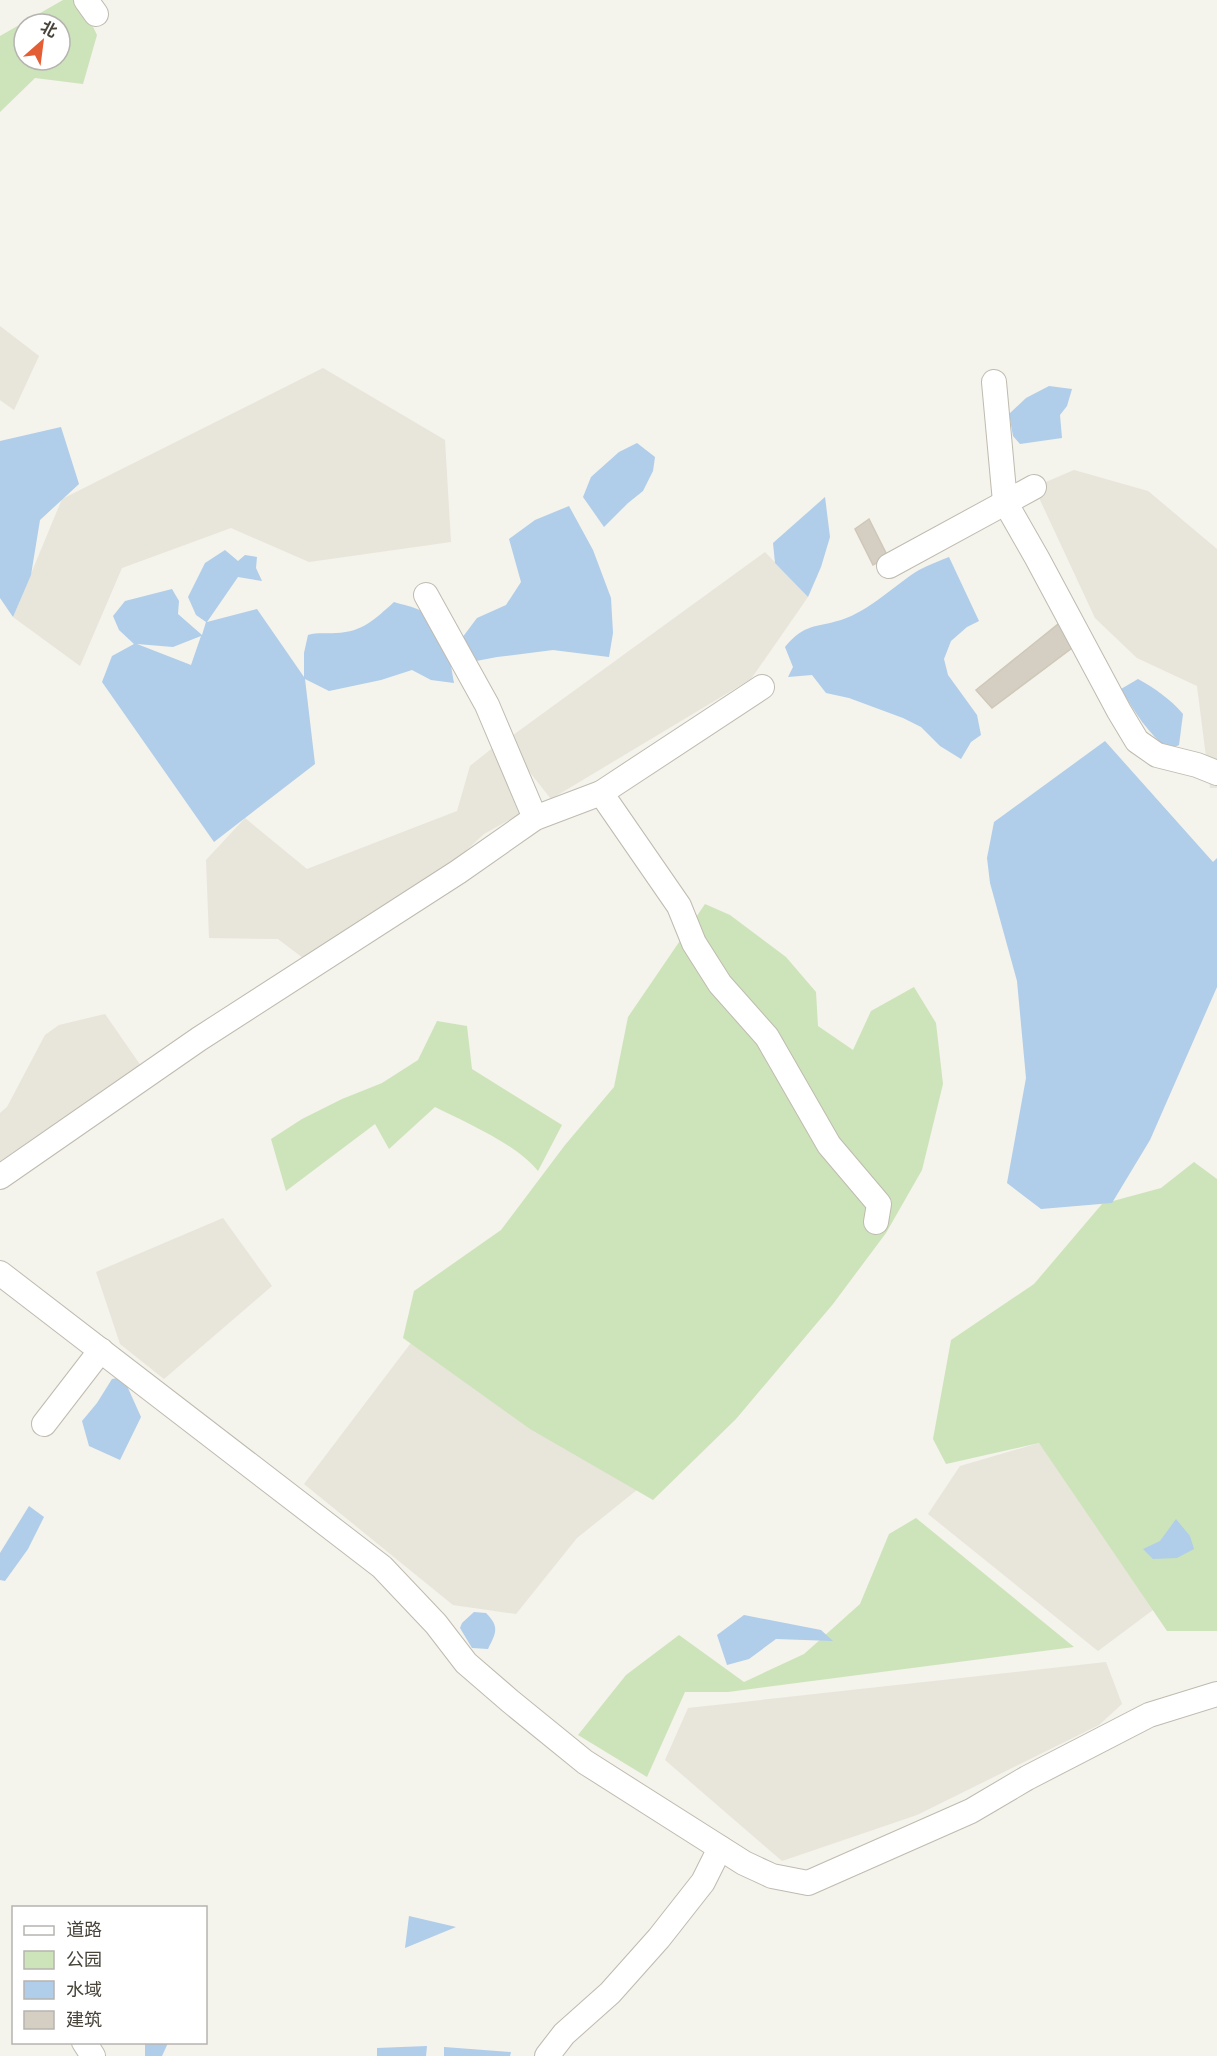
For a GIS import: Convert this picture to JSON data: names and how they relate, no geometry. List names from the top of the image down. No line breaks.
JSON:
{"legend":["道路","公园","水域","建筑"],"north":"top right"}
